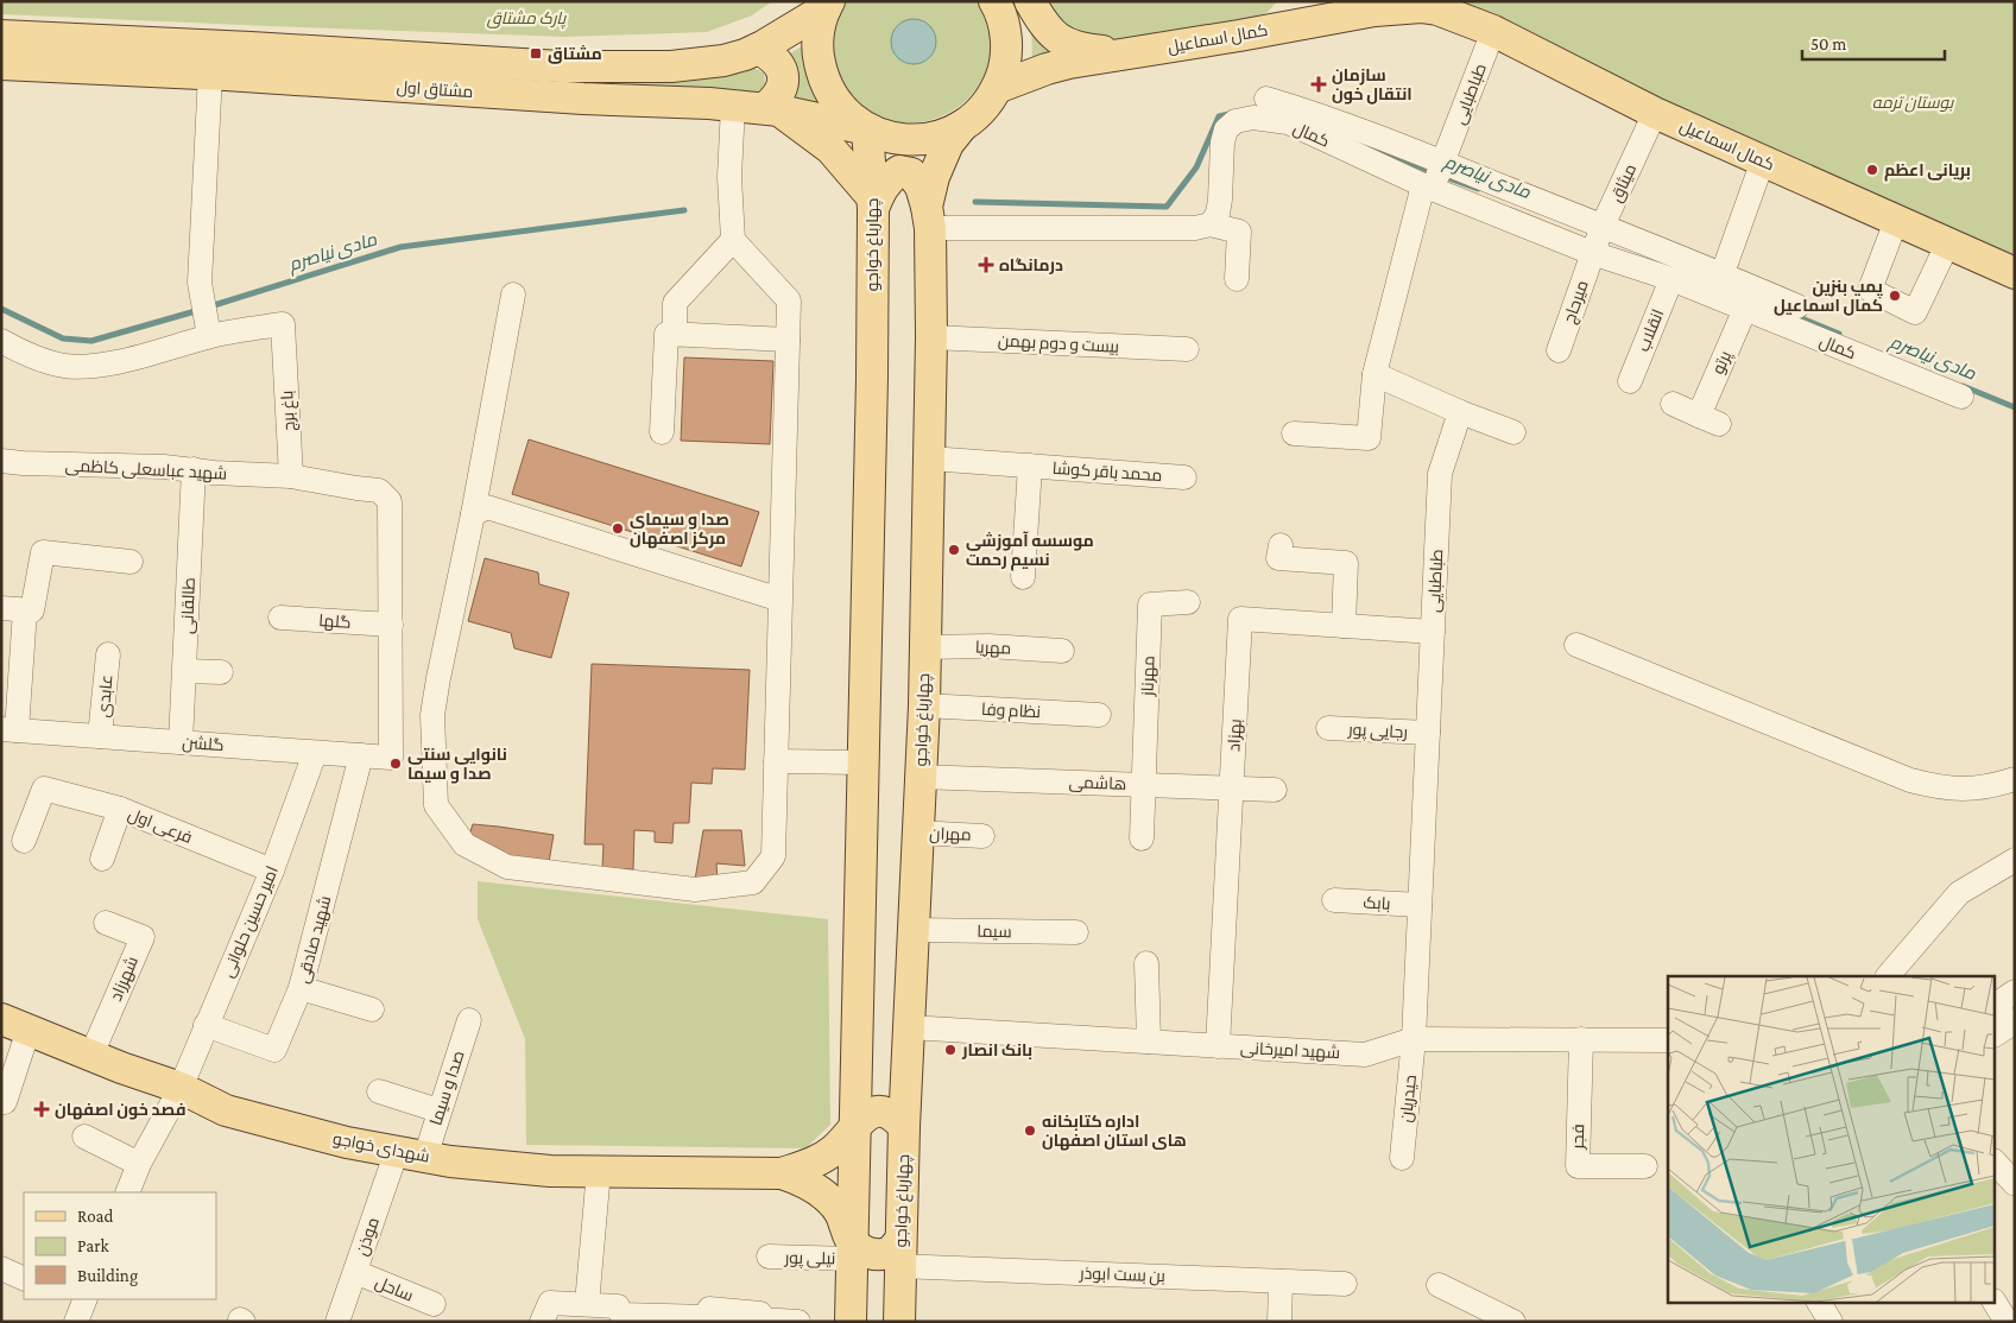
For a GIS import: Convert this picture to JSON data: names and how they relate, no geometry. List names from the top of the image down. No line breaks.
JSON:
{"streets":{"main road":["کمال اسماعیل","مشتاق اول","چهارباغ خواجو","شهدای خواجو"],"street":["طباطبایی","کمال","میثاق","میرحاج","انقلاب","بیست و دوم بهمن","پرتو","باغ برج","شهید عباسعلی کاظمی","محمد باقر کوشا","طالقانی","گلها","مهریا","مهرناز","عابدی","نظام وفا","رجایی پور","بهزاد","گلشن","هاشمی","فرعی اول","مهران","بابک","امیر حسین حلوانی","سیما","شهید صادقی","شهرزاد","شهید امیرخانی","صدا و سیما","حیدریان","فجر","موذن","نیلی پور","بن بست ابوذر","ساحل"]},"crossings":[["کمال اسماعیل","طباطبایی"],["کمال اسماعیل","میثاق"],["مشتاق اول","چهارباغ خواجو"],["طباطبایی","کمال"],["طباطبایی","رجایی پور"],["طباطبایی","بهزاد"],["طباطبایی","بابک"],["طباطبایی","شهید امیرخانی"],["طباطبایی","حیدریان"],["کمال","میثاق"],["کمال","میرحاج"],["کمال","انقلاب"],["کمال","پرتو"],["میثاق","میرحاج"],["چهارباغ خواجو","بیست و دوم بهمن"],["چهارباغ خواجو","محمد باقر کوشا"],["چهارباغ خواجو","مهریا"],["چهارباغ خواجو","نظام وفا"],["چهارباغ خواجو","هاشمی"],["چهارباغ خواجو","مهران"],["چهارباغ خواجو","سیما"],["چهارباغ خواجو","شهید امیرخانی"],["چهارباغ خواجو","نیلی پور"],["چهارباغ خواجو","بن بست ابوذر"],["باغ برج","شهید عباسعلی کاظمی"],["شهید عباسعلی کاظمی","طالقانی"],["طالقانی","گلشن"],["گلها","گلشن"],["مهرناز","هاشمی"],["عابدی","گلشن"],["بهزاد","هاشمی"],["بهزاد","شهید امیرخانی"],["گلشن","امیر حسین حلوانی"],["گلشن","شهید صادقی"],["فرعی اول","امیر حسین حلوانی"],["امیر حسین حلوانی","شهید صادقی"],["امیر حسین حلوانی","شهدای خواجو"],["شهرزاد","شهدای خواجو"],["شهید امیرخانی","حیدریان"],["شهید امیرخانی","فجر"],["صدا و سیما","شهدای خواجو"],["صدا و سیما","موذن"],["شهدای خواجو","موذن"],["موذن","ساحل"]],"water":["مادی نیاصرم"],"parks":["پارک مشتاق","بوستان ترمه"],"places":{"transit":["مشتاق"],"health":["سازمان انتقال خون","درمانگاه","فصد خون اصفهان"],"other":["بریانی اعظم","پمپ بنزین کمال اسماعیل","صدا و سیمای مرکز اصفهان","موسسه آموزشی نسیم رحمت","نانوایی سنتی صدا و سیما","بانک انصار","اداره کتابخانه های استان اصفهان"]},"legend":["Road","Park","Building"],"scale_bar":"50 m"}
